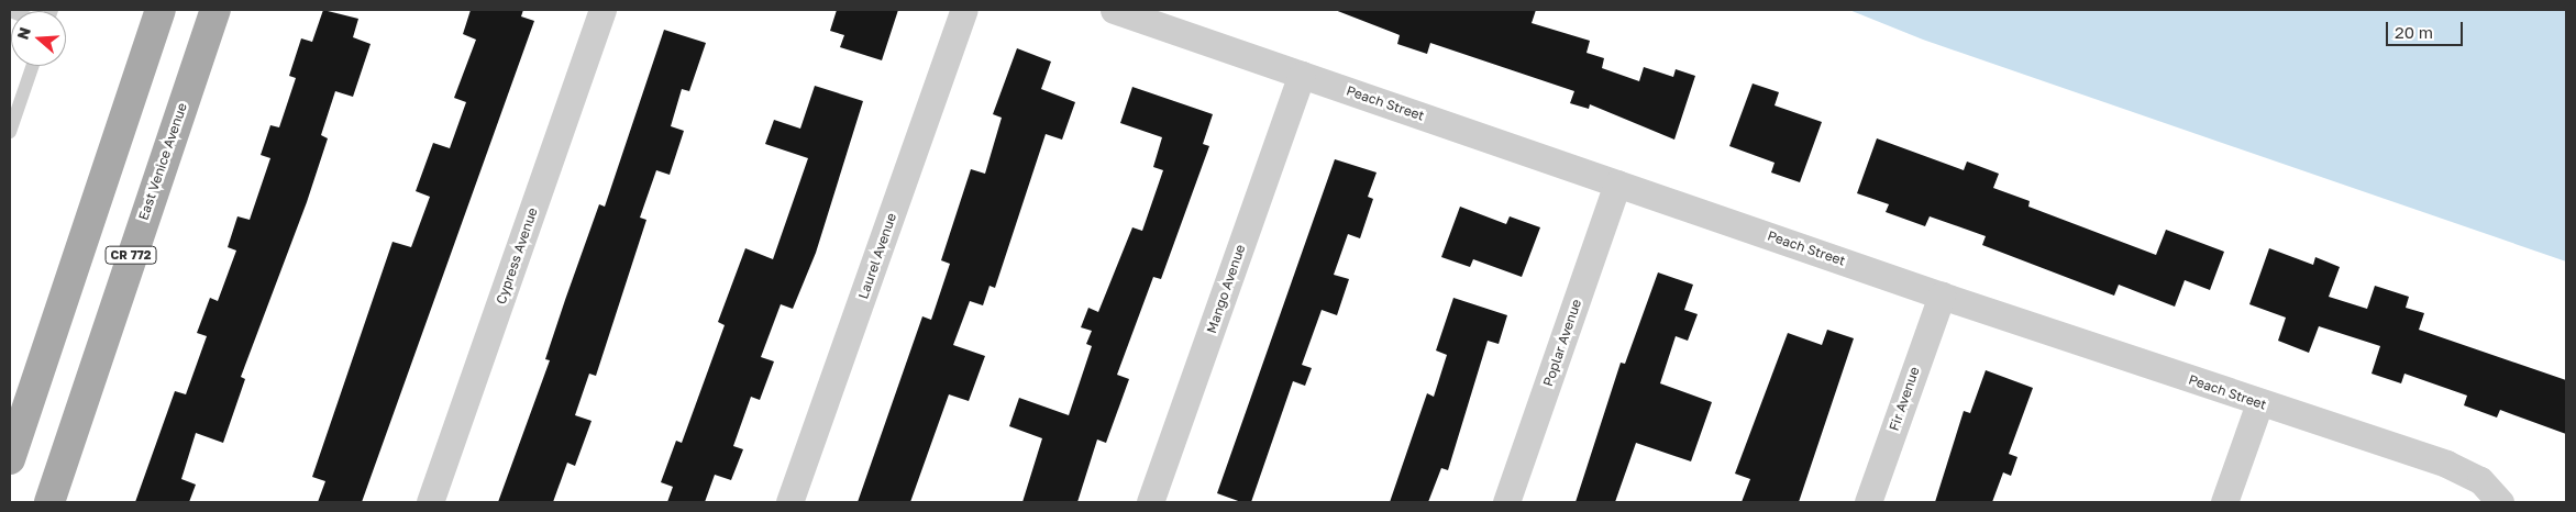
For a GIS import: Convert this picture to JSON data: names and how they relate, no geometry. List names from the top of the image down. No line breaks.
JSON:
{"streets":{"main road":["East Venice Avenue","CR 772"],"street":["Peach Street","Cypress Avenue","Laurel Avenue","Mango Avenue","Poplar Avenue","Fir Avenue"]},"crossings":[["Peach Street","Mango Avenue"],["Peach Street","Poplar Avenue"],["Peach Street","Fir Avenue"]],"scale_bar":"20 m","north":"left"}
